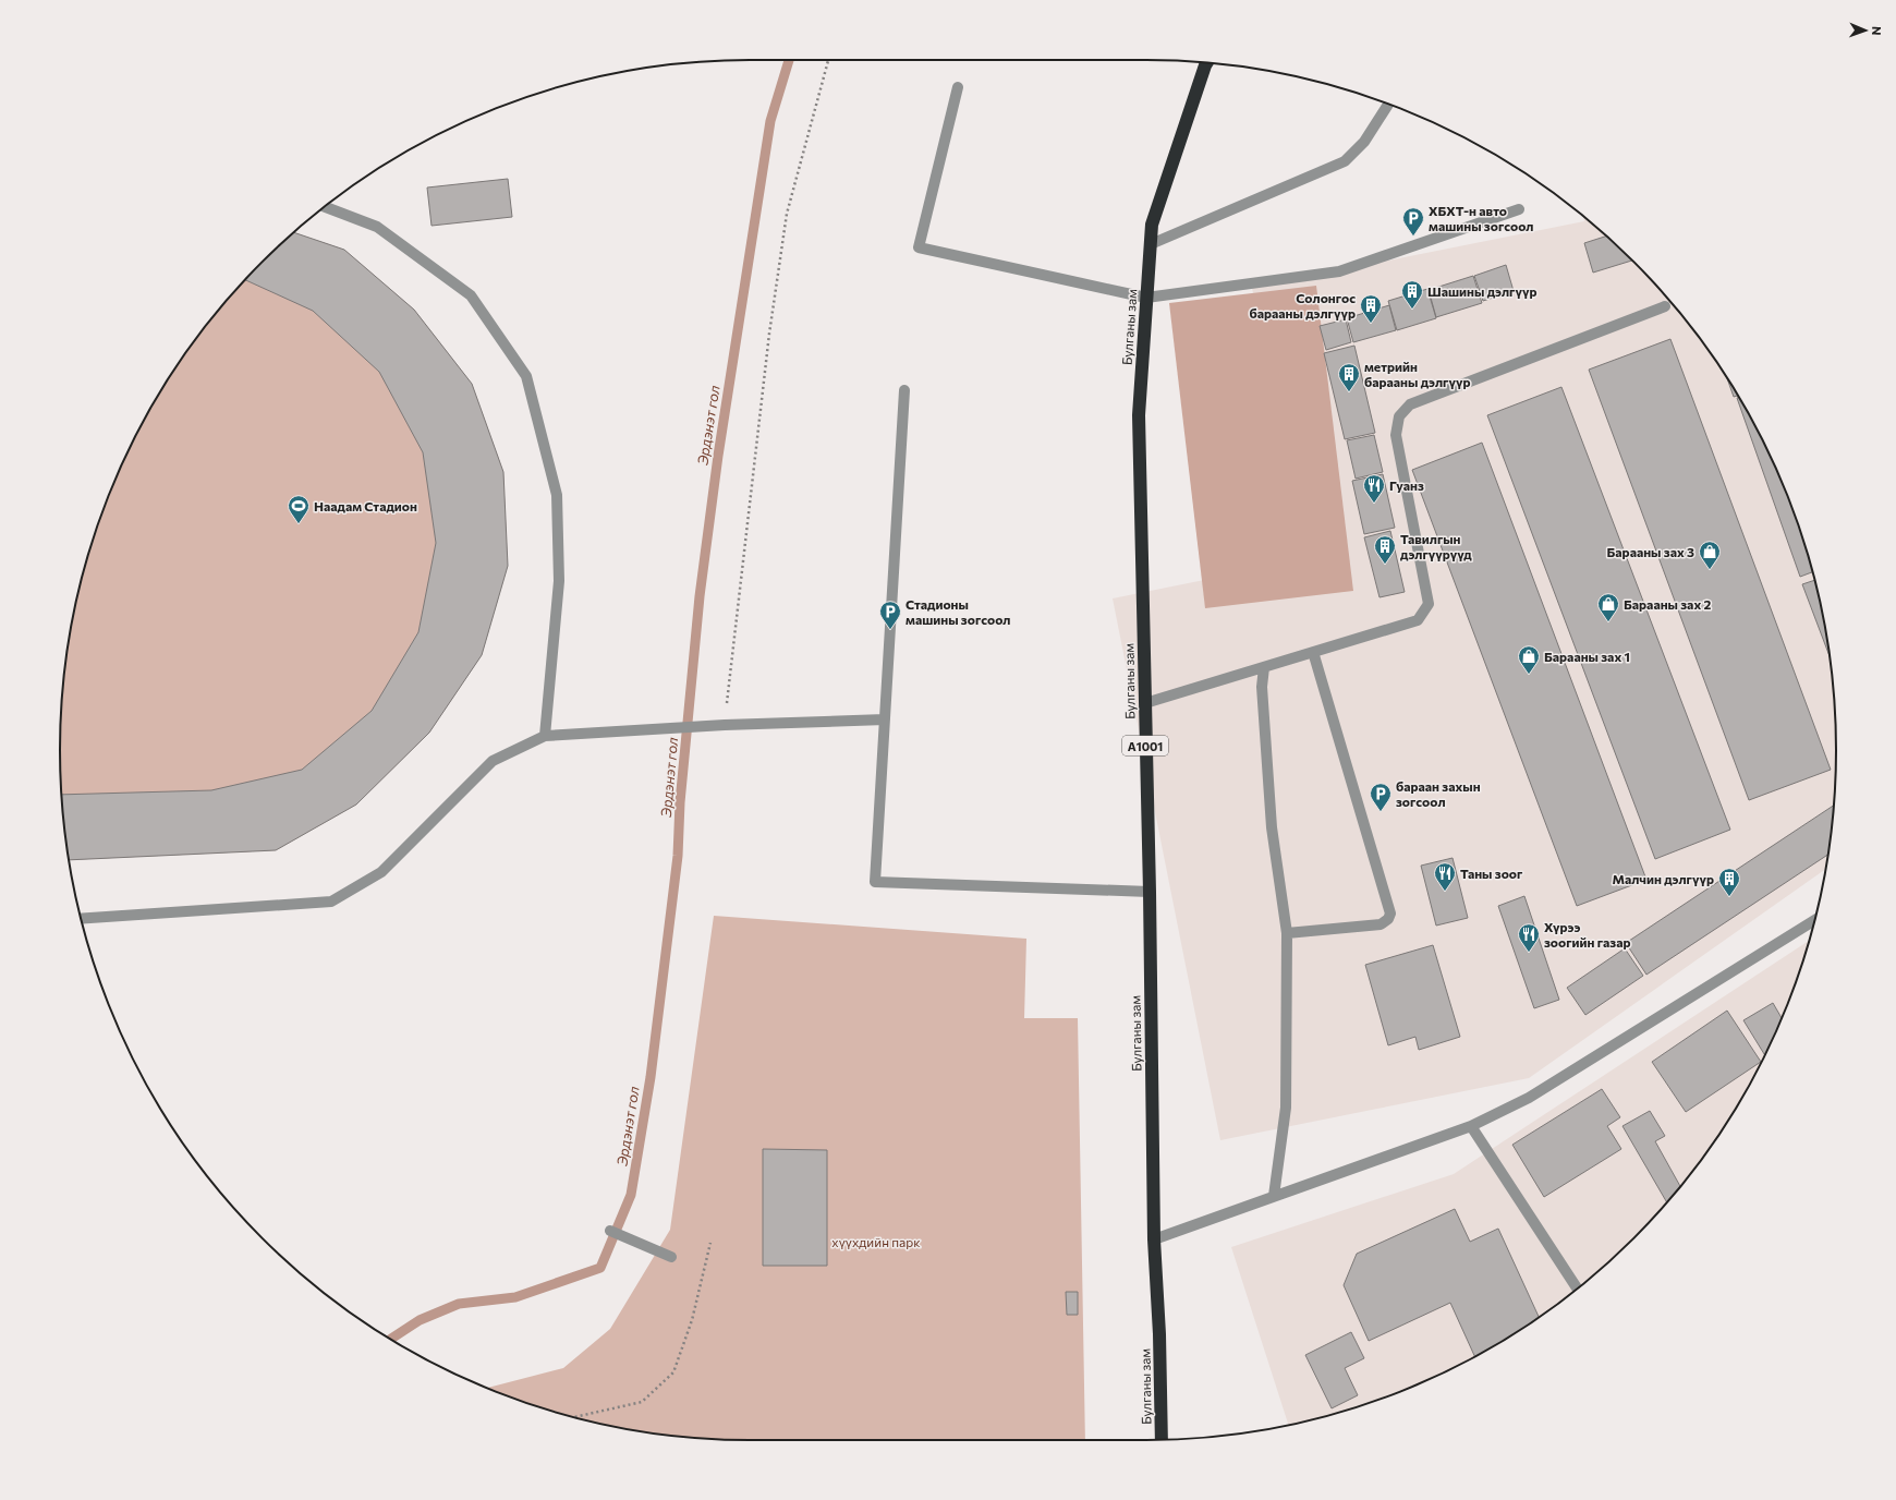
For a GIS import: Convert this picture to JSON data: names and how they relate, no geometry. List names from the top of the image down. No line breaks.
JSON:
{"streets":{"highway":["Булганы зам","A1001"]},"water":["Эрдэнэт гол"],"parks":["хүүхдийн парк"],"places":{"parking":["ХБХТ-н авто машины зогсоол","Стадионы машины зогсоол","бараан захын зогсоол"],"building":["Шашины дэлгүүр","Солонгос барааны дэлгүүр","метрийн барааны дэлгүүр","Тавилгын дэлгүүрүүд","Малчин дэлгүүр"],"restaurant":["Гуанз","Таны зоог","Хүрээ зоогийн газар"],"sports":["Наадам Стадион"],"shop":["Барааны зах 3","Барааны зах 2","Барааны зах 1"]},"north":"right"}
